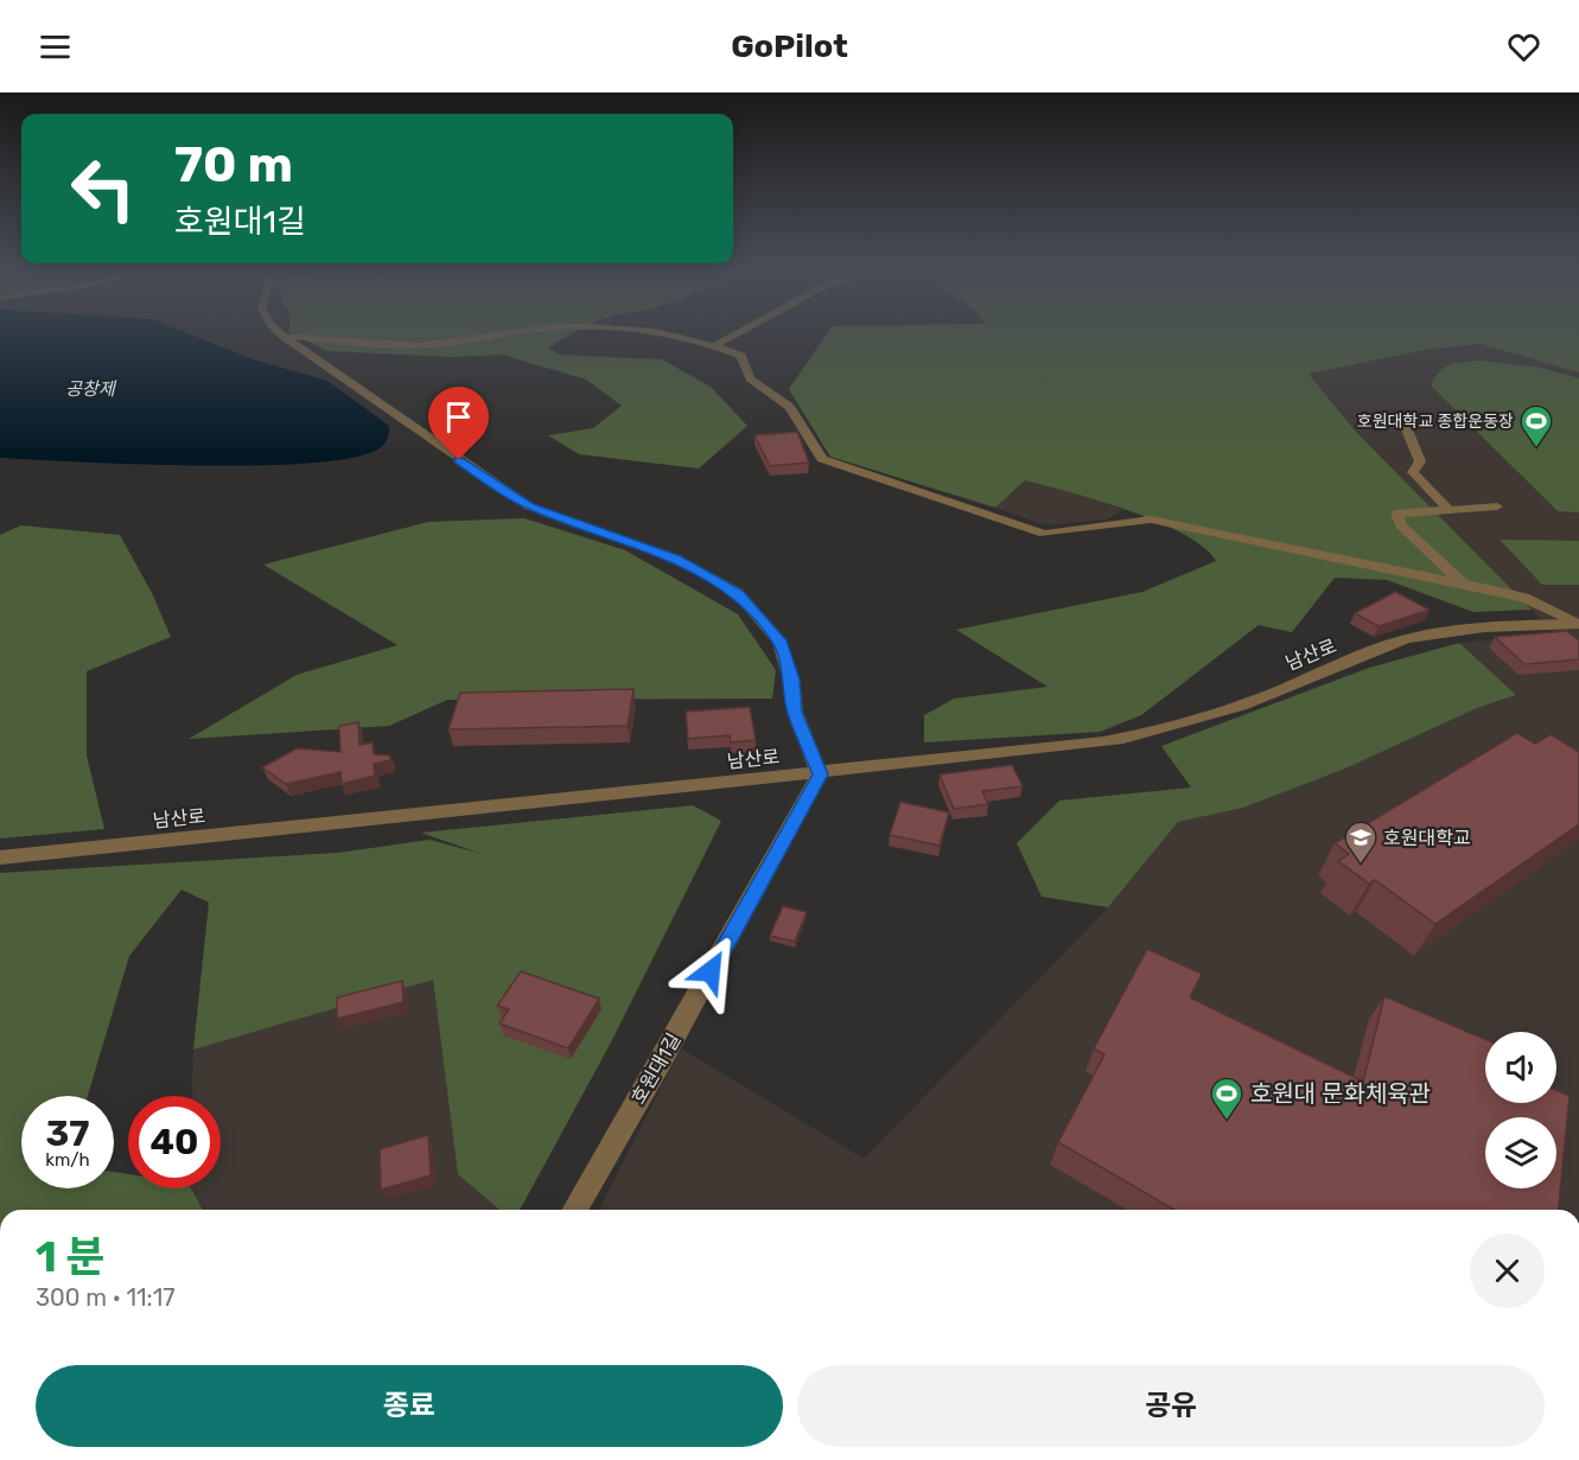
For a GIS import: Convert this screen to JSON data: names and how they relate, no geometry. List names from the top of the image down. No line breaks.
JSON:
{"streets":{"street":["남산로","호원대1길"]},"crossings":[["남산로","호원대1길"]],"water":["공창제"],"places":{"sports":["호원대학교 종합운동장","호원대 문화체육관"],"school or university":["호원대학교"]},"page":{"header":"GoPilot","turn":["70 m","호원대1길"],"speed":"37 km/h","limit":"40","heading":["1 분","300 m · 11:17"],"buttons":["종료","공유"]}}
